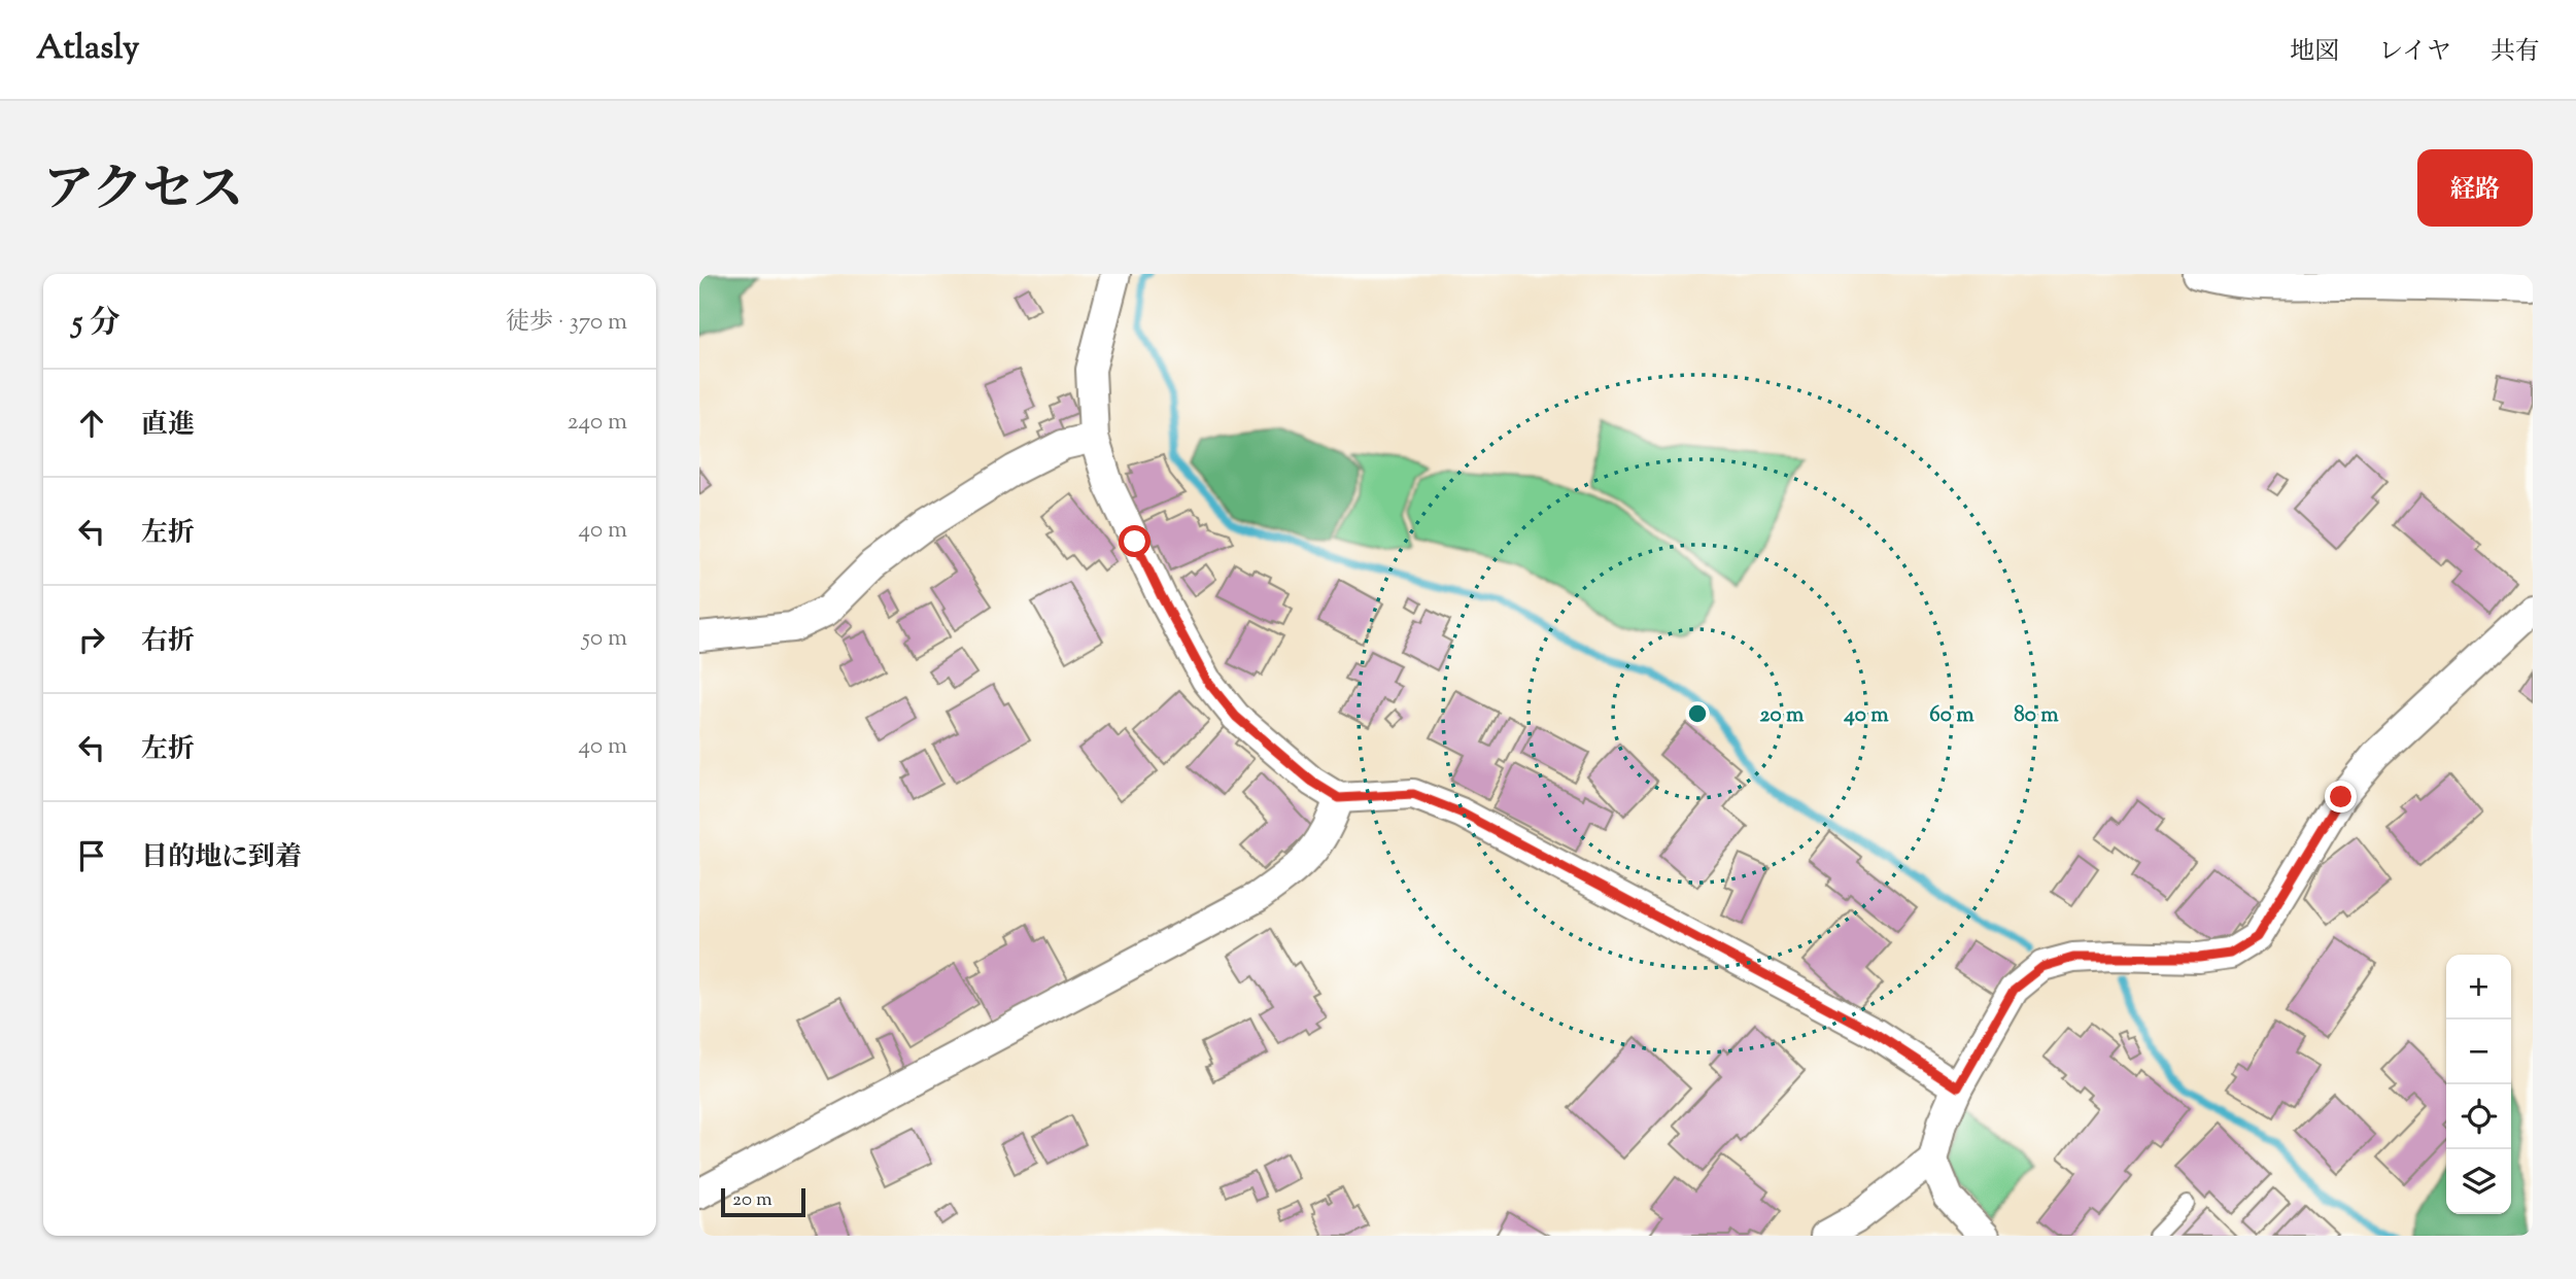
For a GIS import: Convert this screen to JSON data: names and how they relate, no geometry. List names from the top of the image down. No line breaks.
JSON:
{"scale_bar":"20 m","page":{"header":"Atlasly","nav":["地図","レイヤ","共有"],"title":"アクセス","buttons":"経路","heading":["5 分","徒歩 · 370 m"],"list":[["直進","240 m"],["左折","40 m"],["右折","50 m"],["左折","40 m"],"目的地に到着"],"map_buttons":["+","−"],"scale":"20 m"},"rings":["20 m","40 m","60 m","80 m"]}
